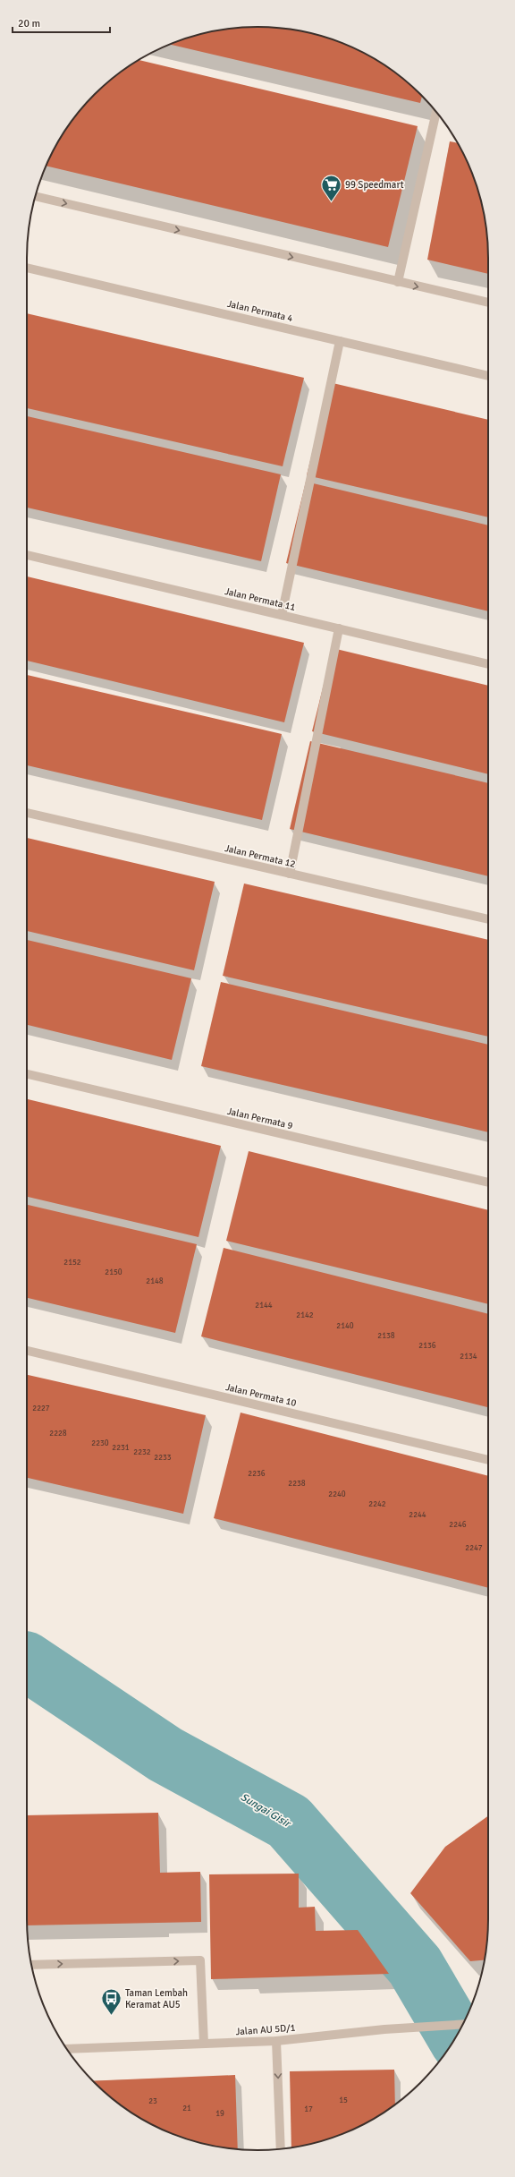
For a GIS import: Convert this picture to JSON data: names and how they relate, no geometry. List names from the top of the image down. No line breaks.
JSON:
{"streets":{"street":["Jalan Permata 4","Jalan Permata 11","Jalan Permata 12","Jalan Permata 9","Jalan Permata 10","Jalan AU 5D/1"]},"water":["Sungai Gisir"],"places":{"supermarket":["99 Speedmart"],"bus stop":["Taman Lembah Keramat AU5"]},"house_numbers":["2152","2150","2148","2144","2142","2140","2138","2136","2134","2227","2228","2230","2231","2232","2233","2236","2238","2240","2242","2244","2246","2247","15","23","21","17","19"],"scale_bar":"20 m"}
